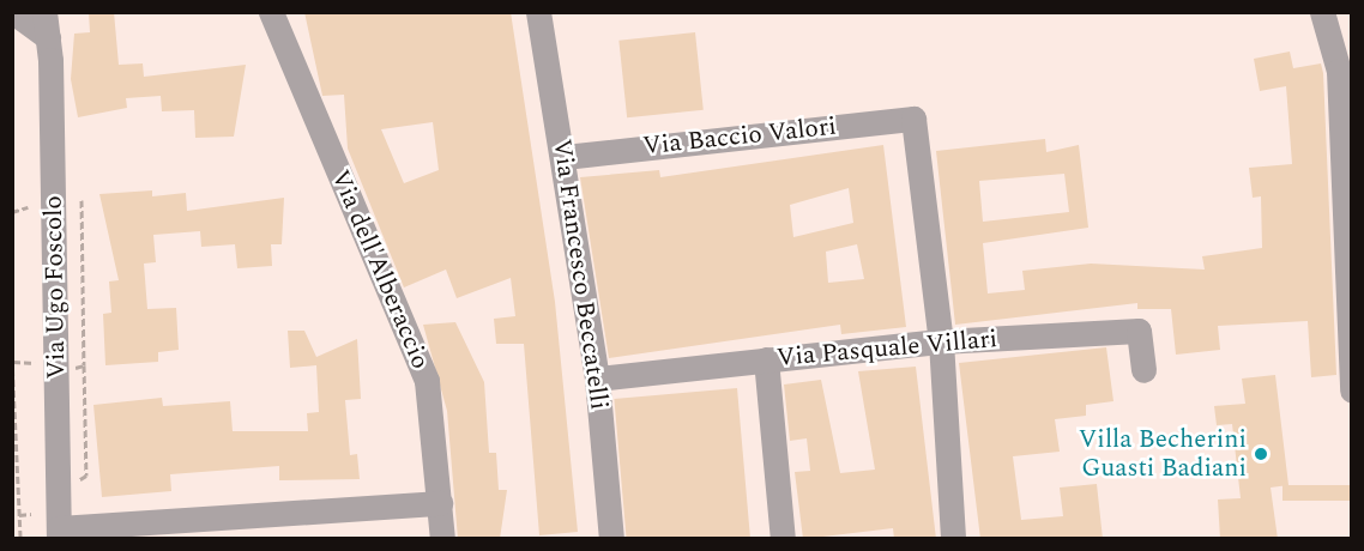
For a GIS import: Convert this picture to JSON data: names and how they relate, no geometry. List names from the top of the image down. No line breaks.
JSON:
{"streets":{"street":["Via Baccio Valori","Via dell'Alberaccio","Via Francesco Beccatelli","Via Ugo Foscolo","Via Pasquale Villari"]},"crossings":[["Via Baccio Valori","Via Francesco Beccatelli"],["Via Baccio Valori","Via Pasquale Villari"],["Via Francesco Beccatelli","Via Pasquale Villari"]],"places":["Villa Becherini Guasti Badiani"]}
